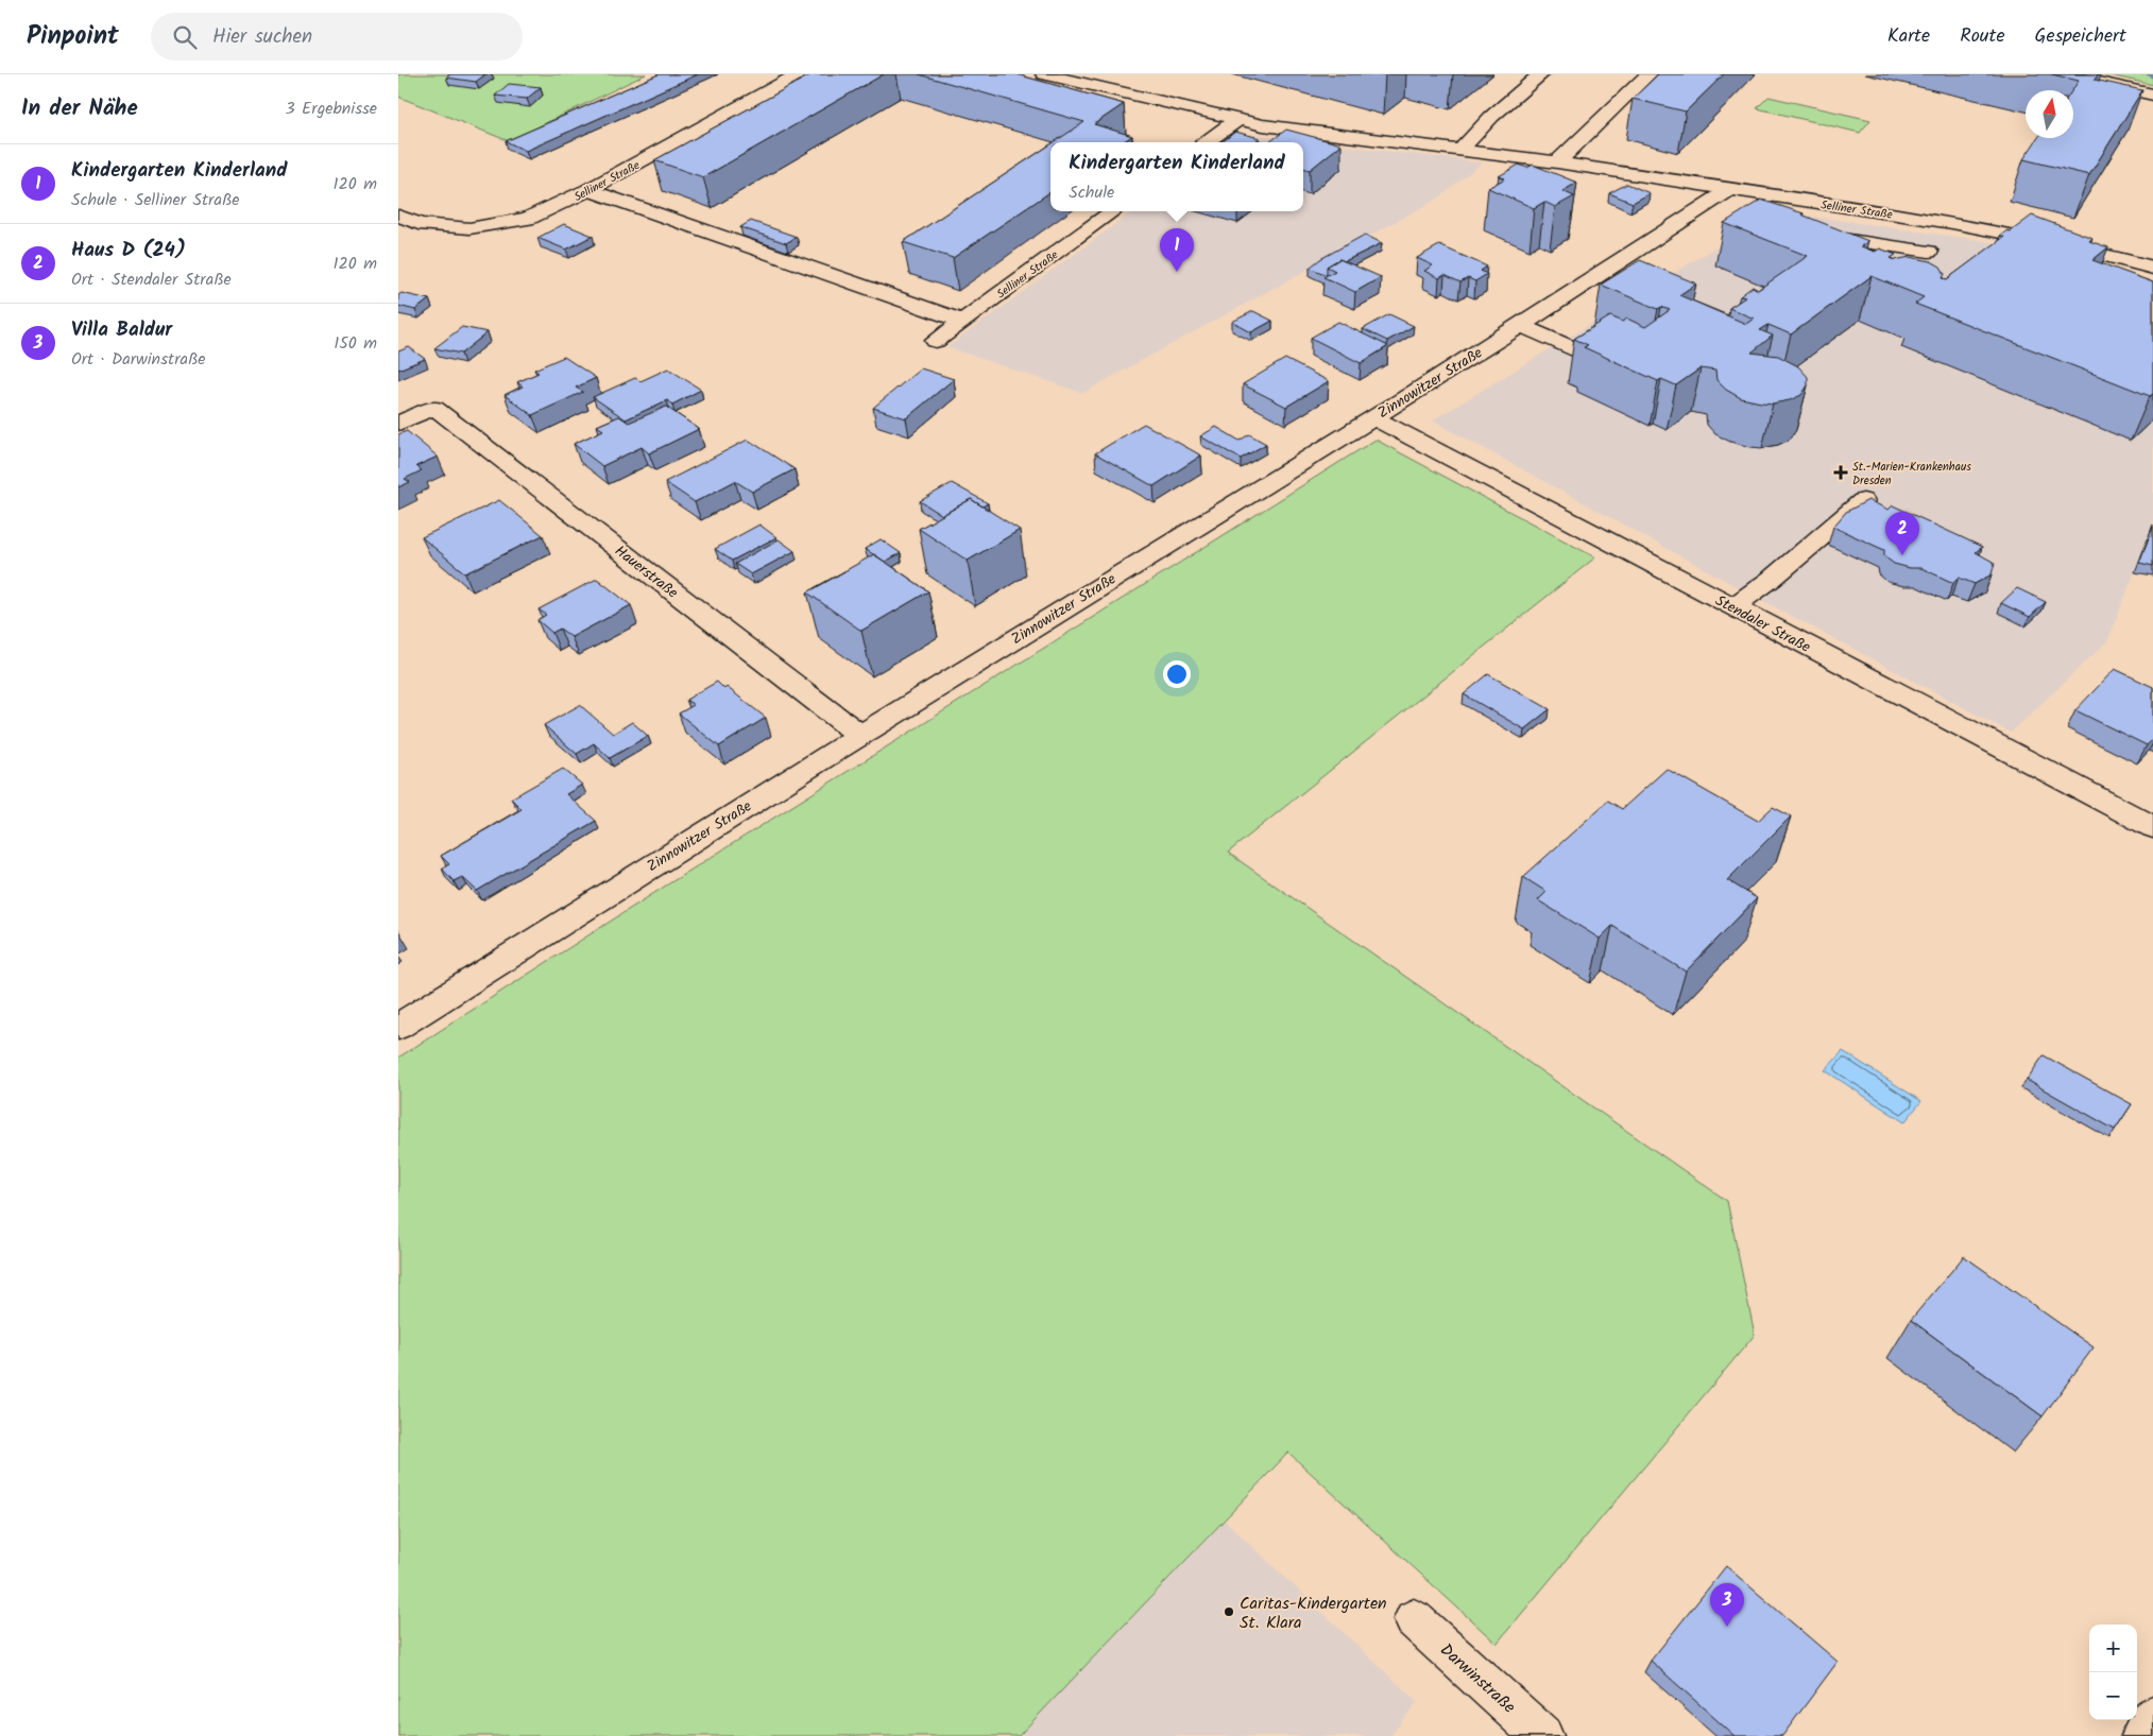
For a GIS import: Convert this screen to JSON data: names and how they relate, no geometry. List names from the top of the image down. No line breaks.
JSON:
{"streets":{"street":["Selliner Straße","Zinnowitzer Straße","Hauerstraße","Stendaler Straße","Darwinstraße"]},"crossings":[["Selliner Straße","Zinnowitzer Straße"],["Zinnowitzer Straße","Hauerstraße"],["Zinnowitzer Straße","Stendaler Straße"]],"places":{"health":["St.-Marien-Krankenhaus Dresden"],"other":["Caritas-Kindergarten St. Klara"]},"north":"top","page":{"header":"Pinpoint","search":"Hier suchen","nav":["Karte","Route","Gespeichert"],"heading":["In der Nähe","3 Ergebnisse"],"popup":["Kindergarten Kinderland","Schule"],"list":[{"mark":"1","name":"Kindergarten Kinderland","note":"Schule · Selliner Straße","value":"120 m"},{"mark":"2","name":"Haus D (24)","note":"Ort · Stendaler Straße","value":"120 m"},{"mark":"3","name":"Villa Baldur","note":"Ort · Darwinstraße","value":"150 m"}],"pins":["1","2","3"],"map_buttons":["+","−"]}}
